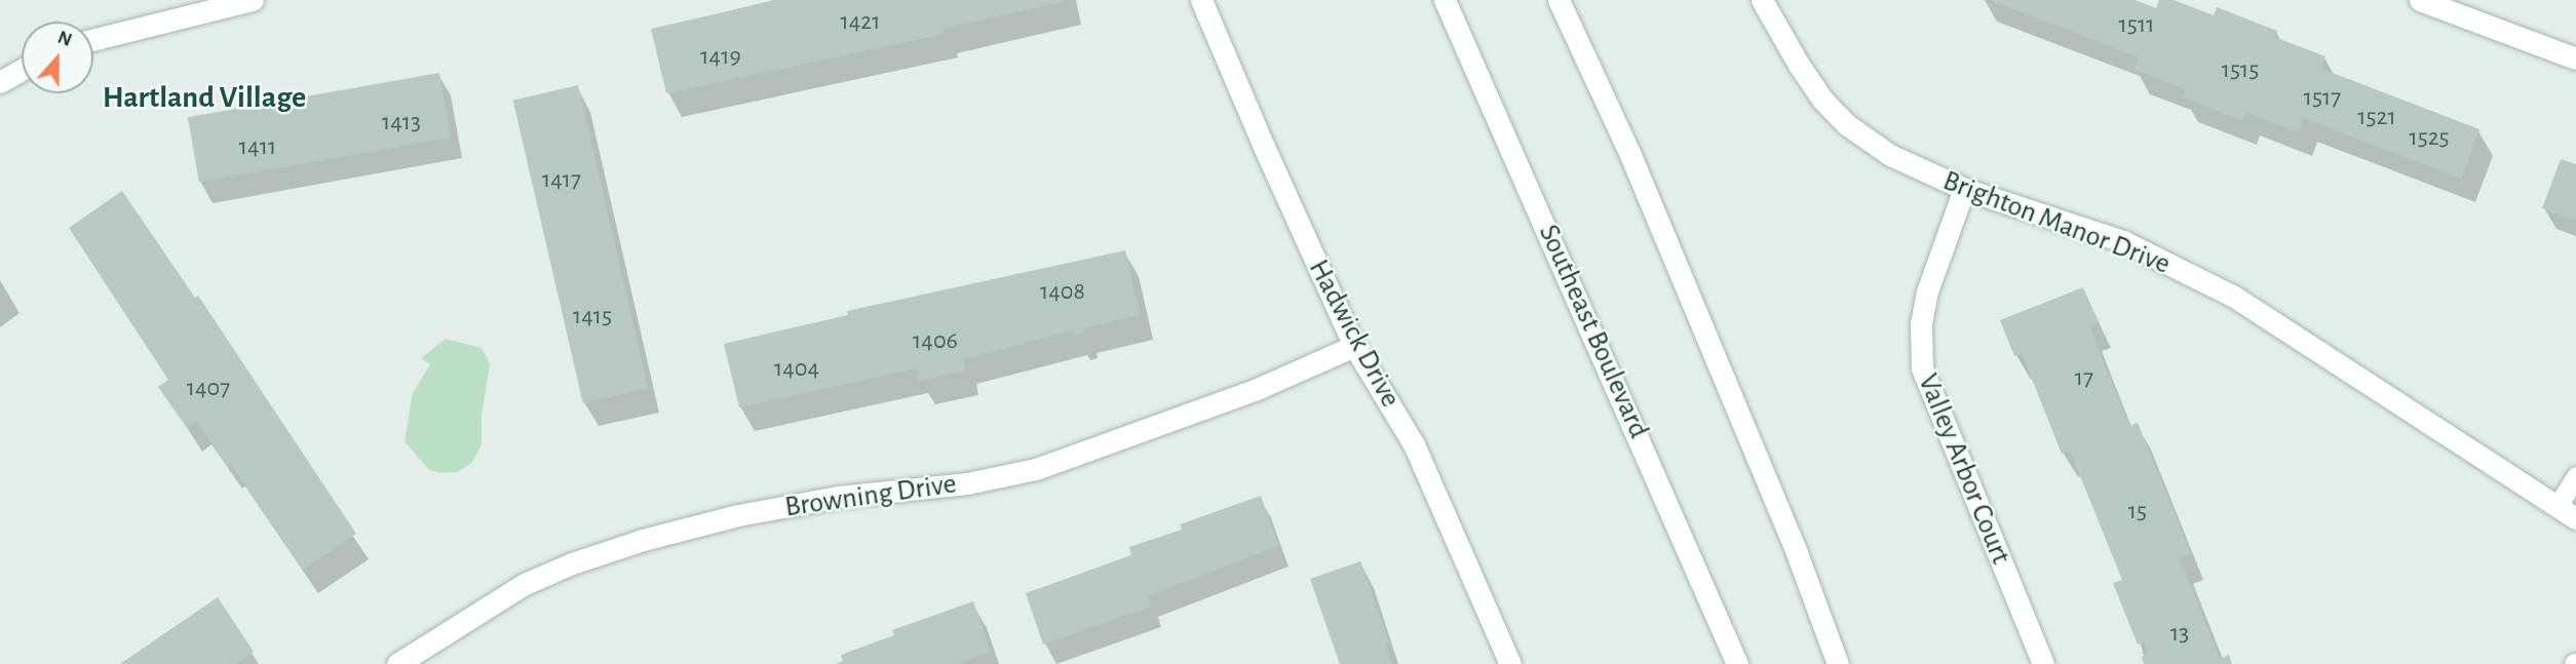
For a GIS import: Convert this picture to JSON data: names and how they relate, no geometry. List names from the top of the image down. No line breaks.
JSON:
{"streets":{"street":["Brighton Manor Drive","Southeast Boulevard","Hadwick Drive","Valley Arbor Court","Browning Drive"]},"crossings":[["Brighton Manor Drive","Valley Arbor Court"],["Hadwick Drive","Browning Drive"]],"districts":["Hartland Village"],"house_numbers":["1421","1511","1419","1515","1517","1521","1413","1525","1411","1417","1408","1415","1406","1404","17","1407","15","13"],"north":"top"}
